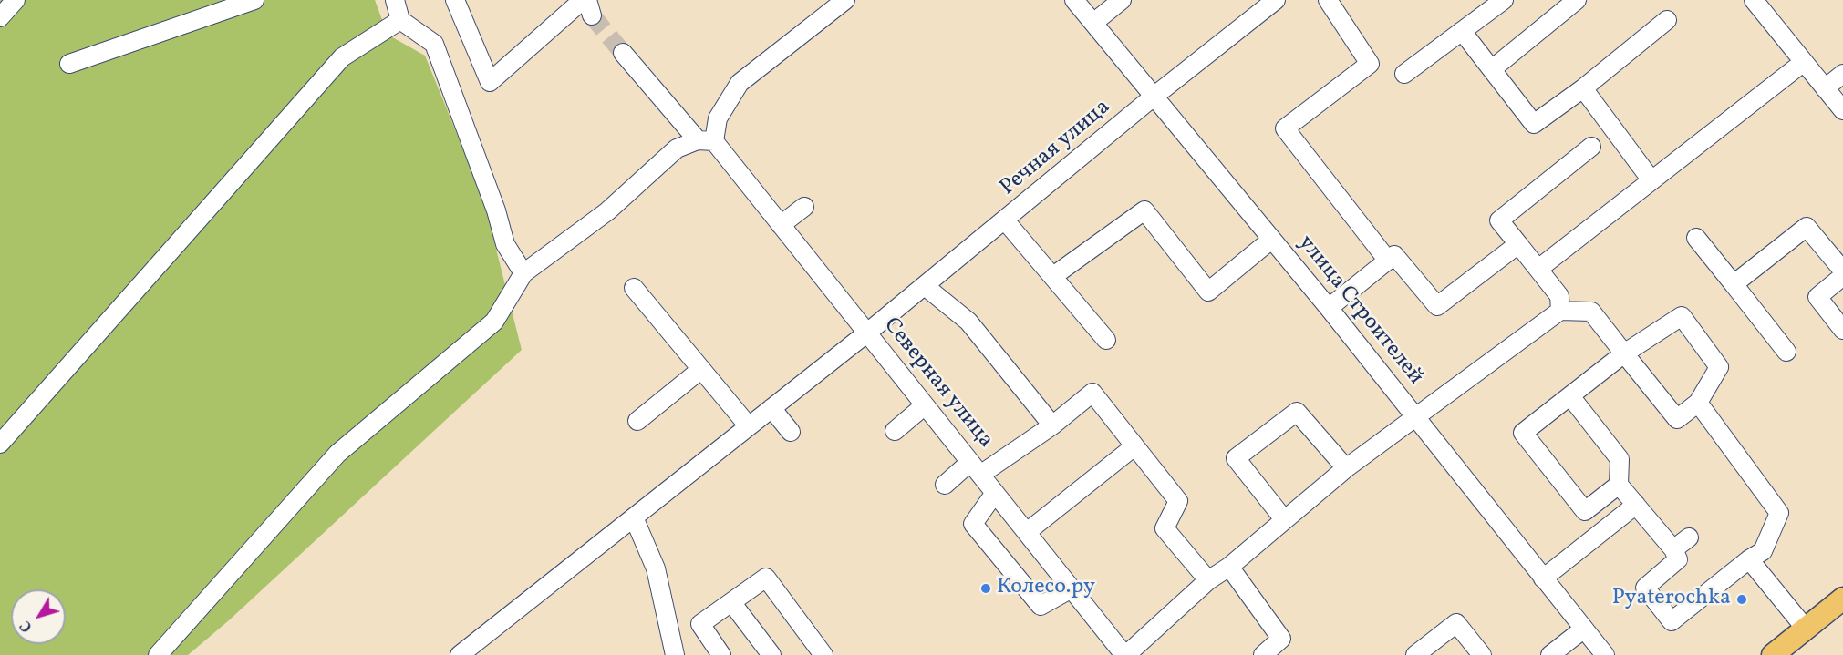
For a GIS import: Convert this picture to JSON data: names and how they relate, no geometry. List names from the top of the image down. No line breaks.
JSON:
{"streets":{"street":["Речная улица","улица Строителей","Северная улица"]},"crossings":[["Речная улица","улица Строителей"],["Речная улица","Северная улица"]],"places":["Колесо.ру","Pyaterochka"],"north":"bottom left"}
